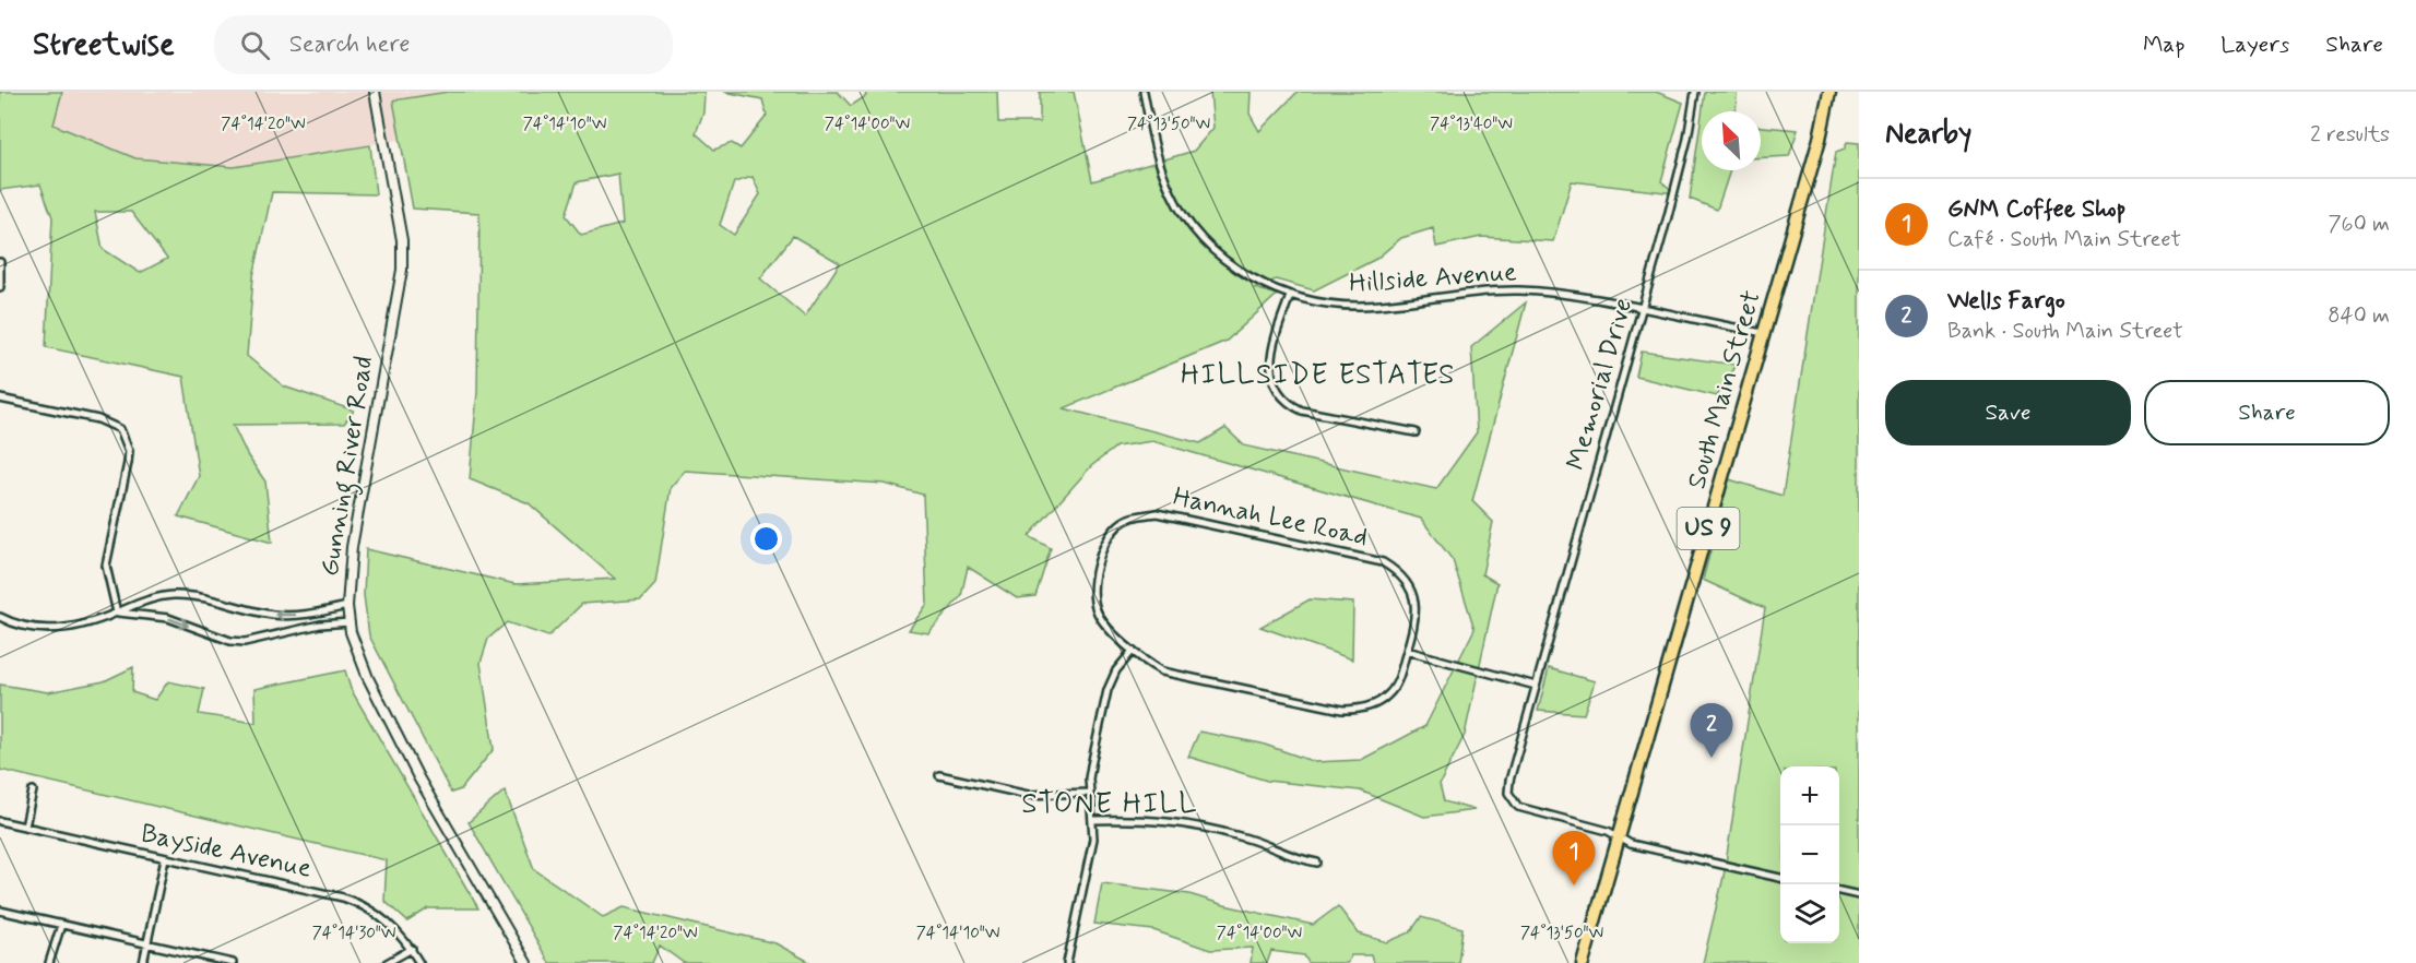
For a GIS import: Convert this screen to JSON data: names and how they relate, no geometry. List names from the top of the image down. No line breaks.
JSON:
{"streets":{"highway":["South Main Street","US 9"],"street":["Hillside Avenue","Memorial Drive","Gunning River Road","Hannah Lee Road","Bayside Avenue"]},"crossings":[["Hillside Avenue","Memorial Drive"],["Hillside Avenue","South Main Street"],["Memorial Drive","South Main Street"]],"districts":["HILLSIDE ESTATES","STONE HILL"],"north":"top left","page":{"header":"Streetwise","search":"Search here","nav":["Map","Layers","Share"],"heading":["Nearby","2 results"],"list":[{"mark":"1","name":"GNM Coffee Shop","note":"Café · South Main Street","value":"760 m"},{"mark":"2","name":"Wells Fargo","note":"Bank · South Main Street","value":"840 m"}],"buttons":["Save","Share"],"pins":["2","1"],"map_buttons":["+","−"]},"coordinates":["74°14'20\"W","74°14'10\"W","74°14'00\"W","74°13'50\"W","74°13'40\"W","74°14'30\"W"]}
